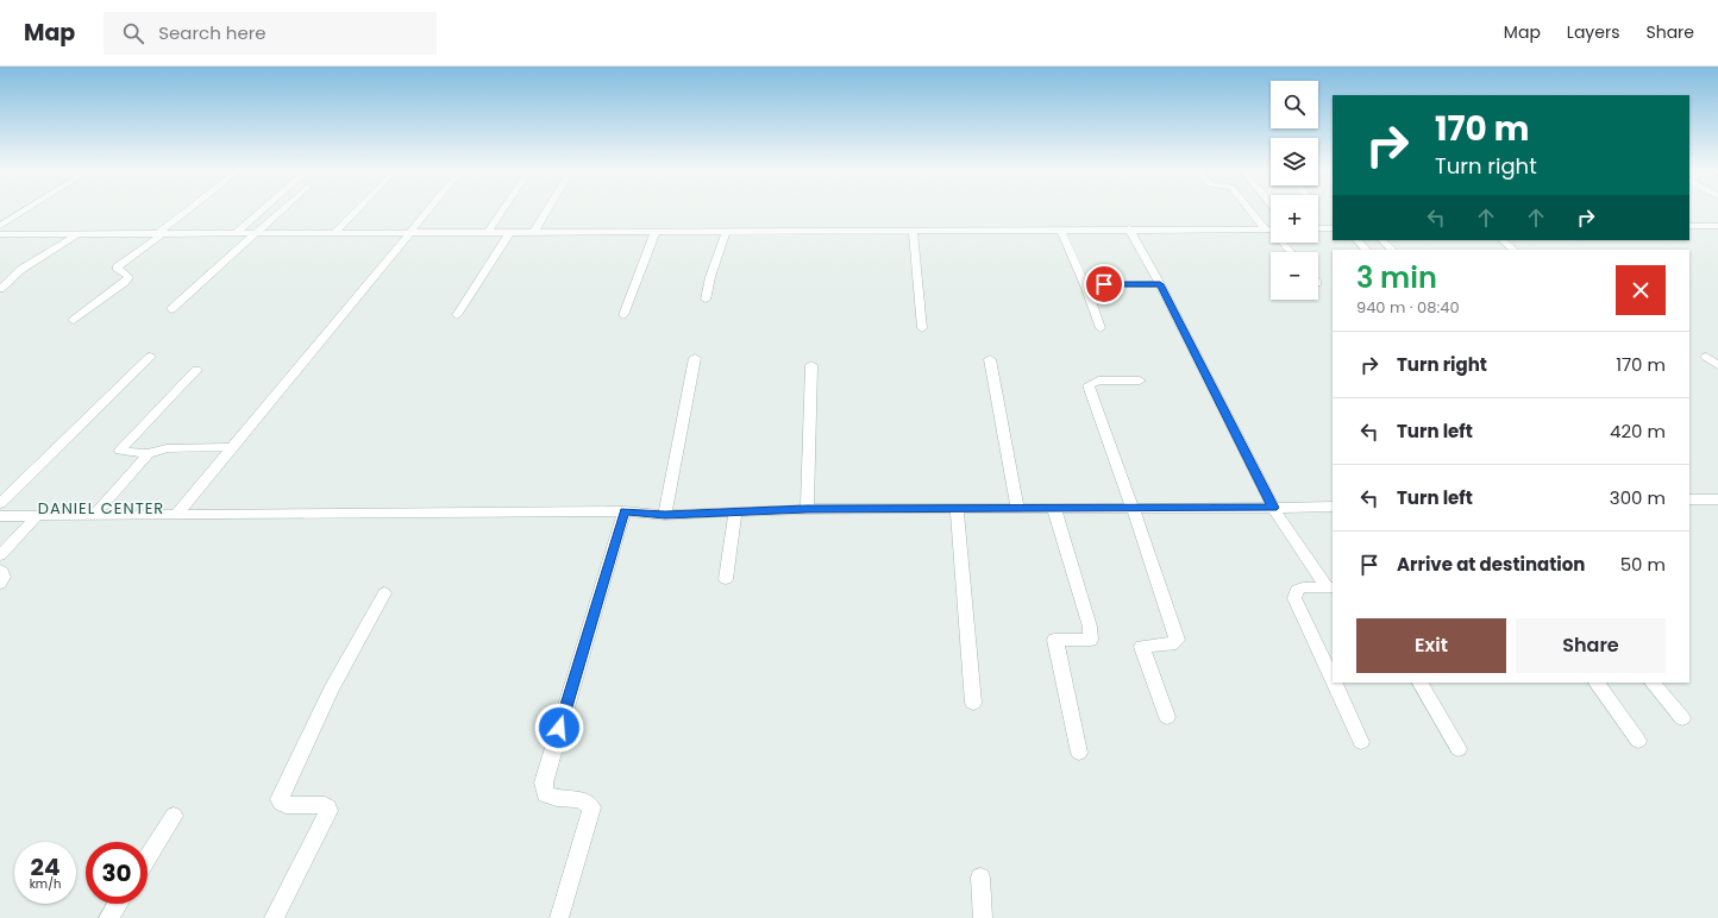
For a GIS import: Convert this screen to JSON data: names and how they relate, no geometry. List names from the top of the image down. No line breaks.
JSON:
{"districts":["DANIEL CENTER"],"page":{"header":"Map","search":"Search here","nav":["Map","Layers","Share"],"map_buttons":["+","−"],"turn":["170 m","Turn right"],"heading":["3 min","940 m · 08:40"],"list":[{"name":"Turn right","value":"170 m"},{"name":"Turn left","value":"420 m"},{"name":"Turn left","value":"300 m"},{"name":"Arrive at destination","value":"50 m"}],"buttons":["Exit","Share"],"speed":"24 km/h","limit":"30"}}
